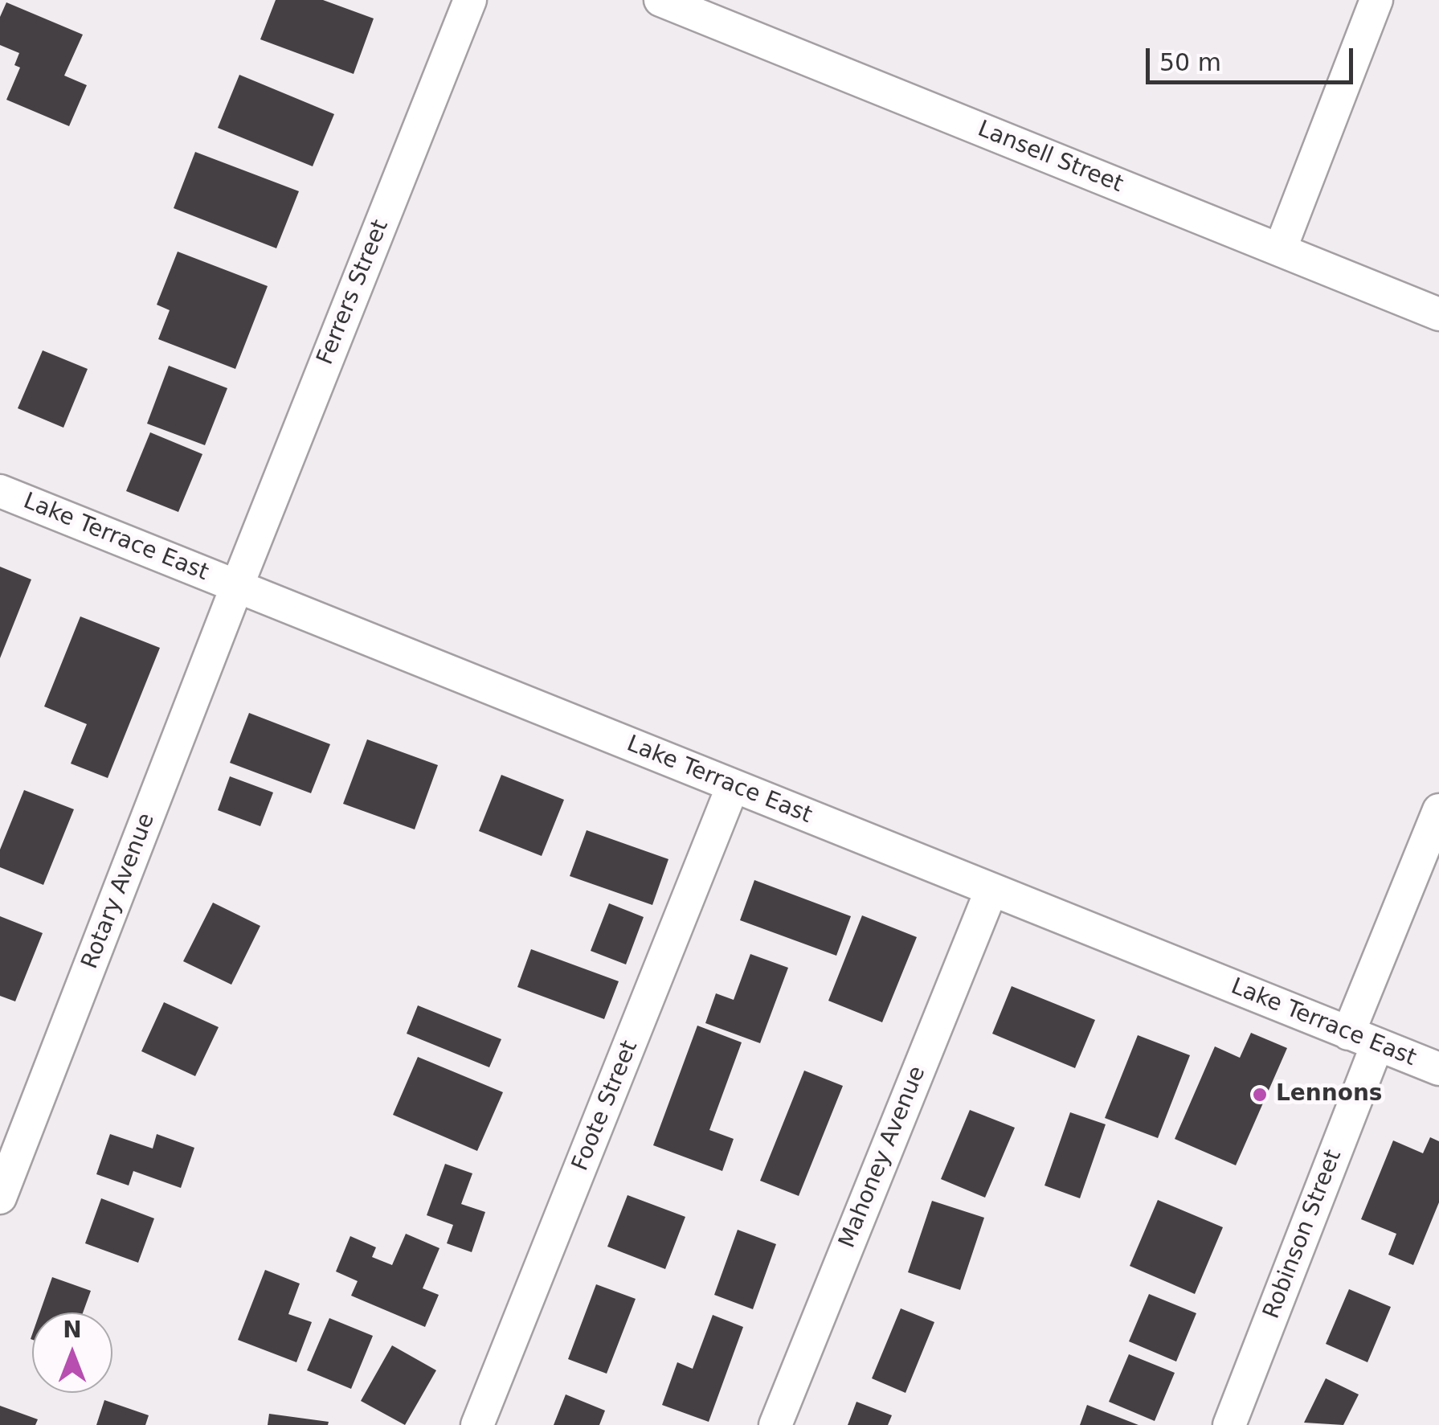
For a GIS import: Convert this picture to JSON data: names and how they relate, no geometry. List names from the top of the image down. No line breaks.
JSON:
{"streets":{"street":["Lansell Street","Ferrers Street","Lake Terrace East","Rotary Avenue","Foote Street","Mahoney Avenue","Robinson Street"]},"crossings":[["Ferrers Street","Lake Terrace East"],["Ferrers Street","Rotary Avenue"],["Lake Terrace East","Rotary Avenue"],["Lake Terrace East","Foote Street"],["Lake Terrace East","Mahoney Avenue"],["Lake Terrace East","Robinson Street"]],"places":["Lennons"],"scale_bar":"50 m","north":"top"}
